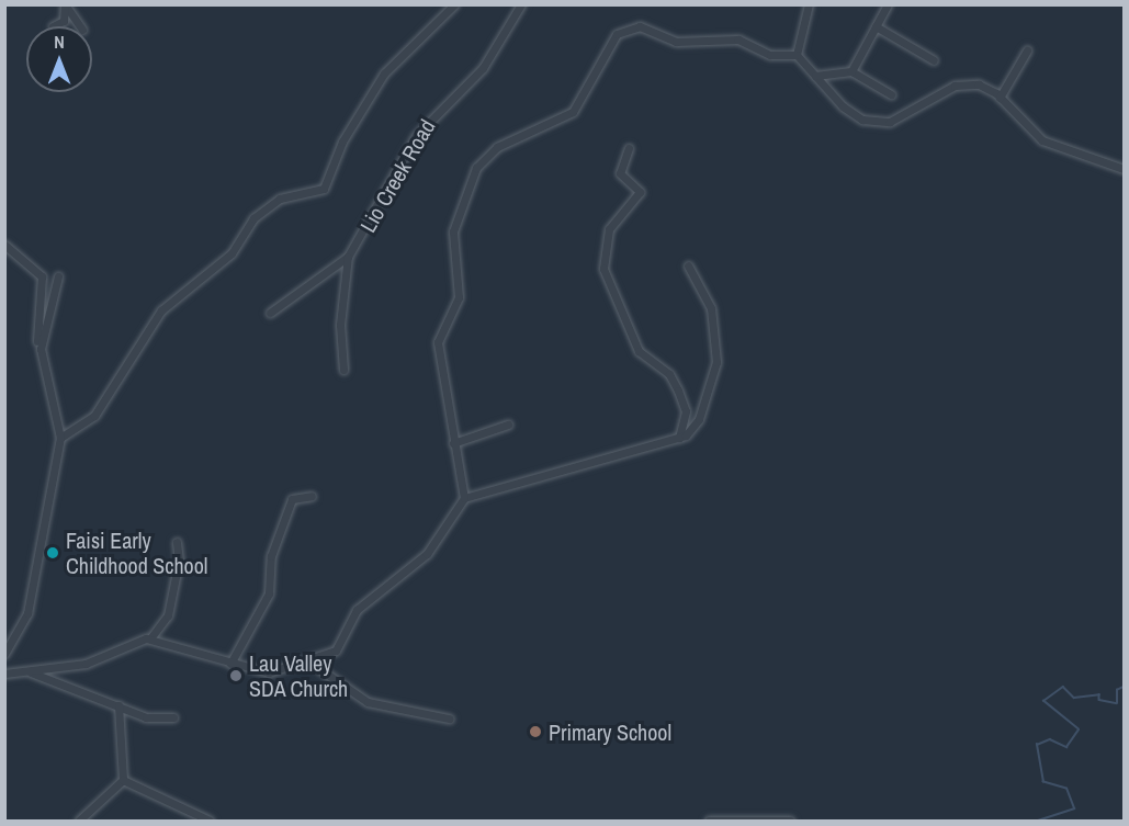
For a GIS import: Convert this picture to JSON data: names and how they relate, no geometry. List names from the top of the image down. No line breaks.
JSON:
{"streets":{"street":["Lio Creek Road"]},"places":["Faisi Early Childhood School","Lau Valley SDA Church","Primary School"],"north":"top"}
